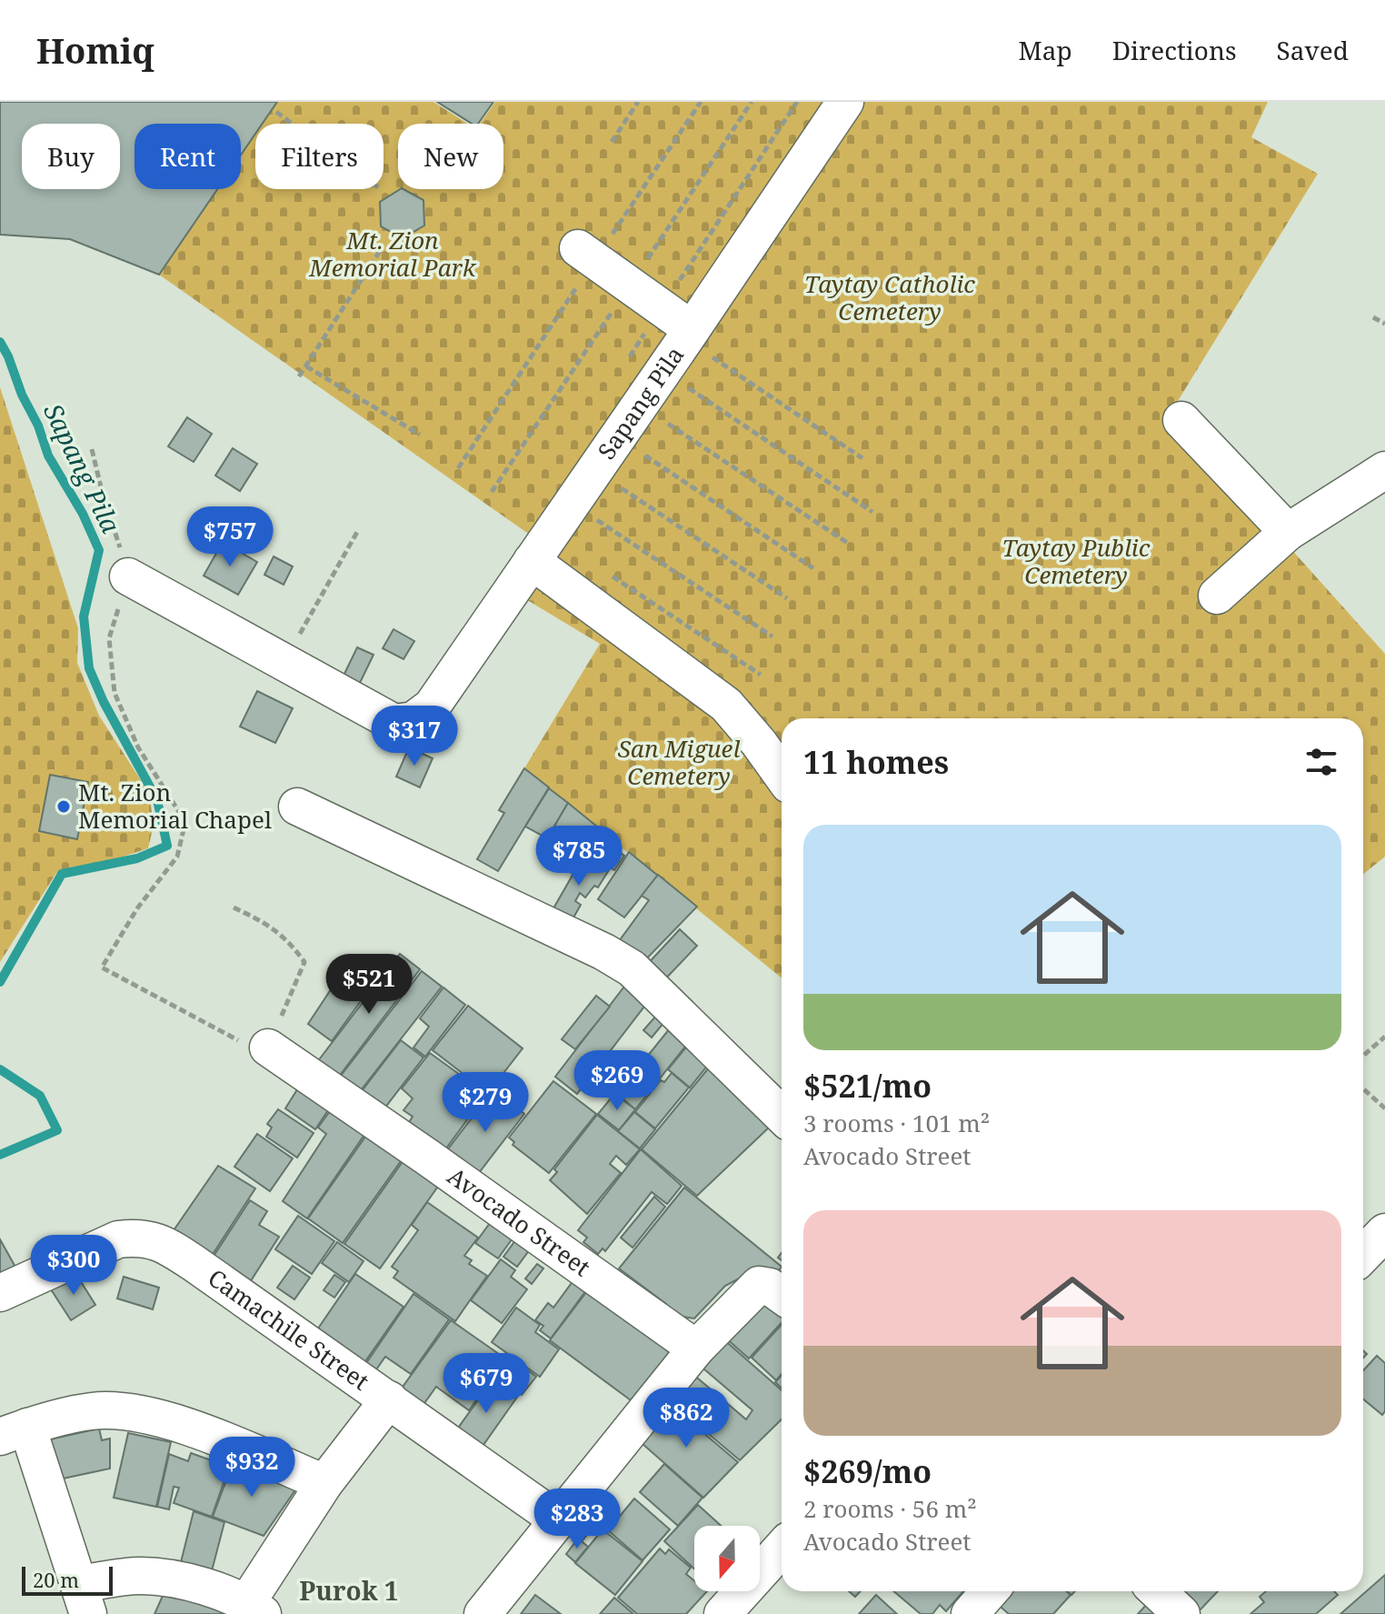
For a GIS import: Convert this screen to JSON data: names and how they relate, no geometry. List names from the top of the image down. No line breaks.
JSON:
{"streets":{"street":["Sapang Pila","Avocado Street","Camachile Street"]},"districts":["Purok 1"],"water":["Sapang Pila"],"parks":["Mt. Zion Memorial Park","Taytay Catholic Cemetery","Taytay Public Cemetery","San Miguel Cemetery"],"places":["Mt. Zion Memorial Chapel"],"scale_bar":"20 m","north":"bottom","page":{"header":"Homiq","nav":["Map","Directions","Saved"],"chip":["Buy","Rent","Filters","New"],"price":["$757","$317","$785","$521","$269","$279","$300","$679","$862","$932","$283"],"heading":"11 homes","list":[{"name":"$521/mo","note":"3 rooms · 101 m² · Avocado Street"},{"name":"$269/mo","note":"2 rooms · 56 m² · Avocado Street"}],"scale":"20 m"}}
